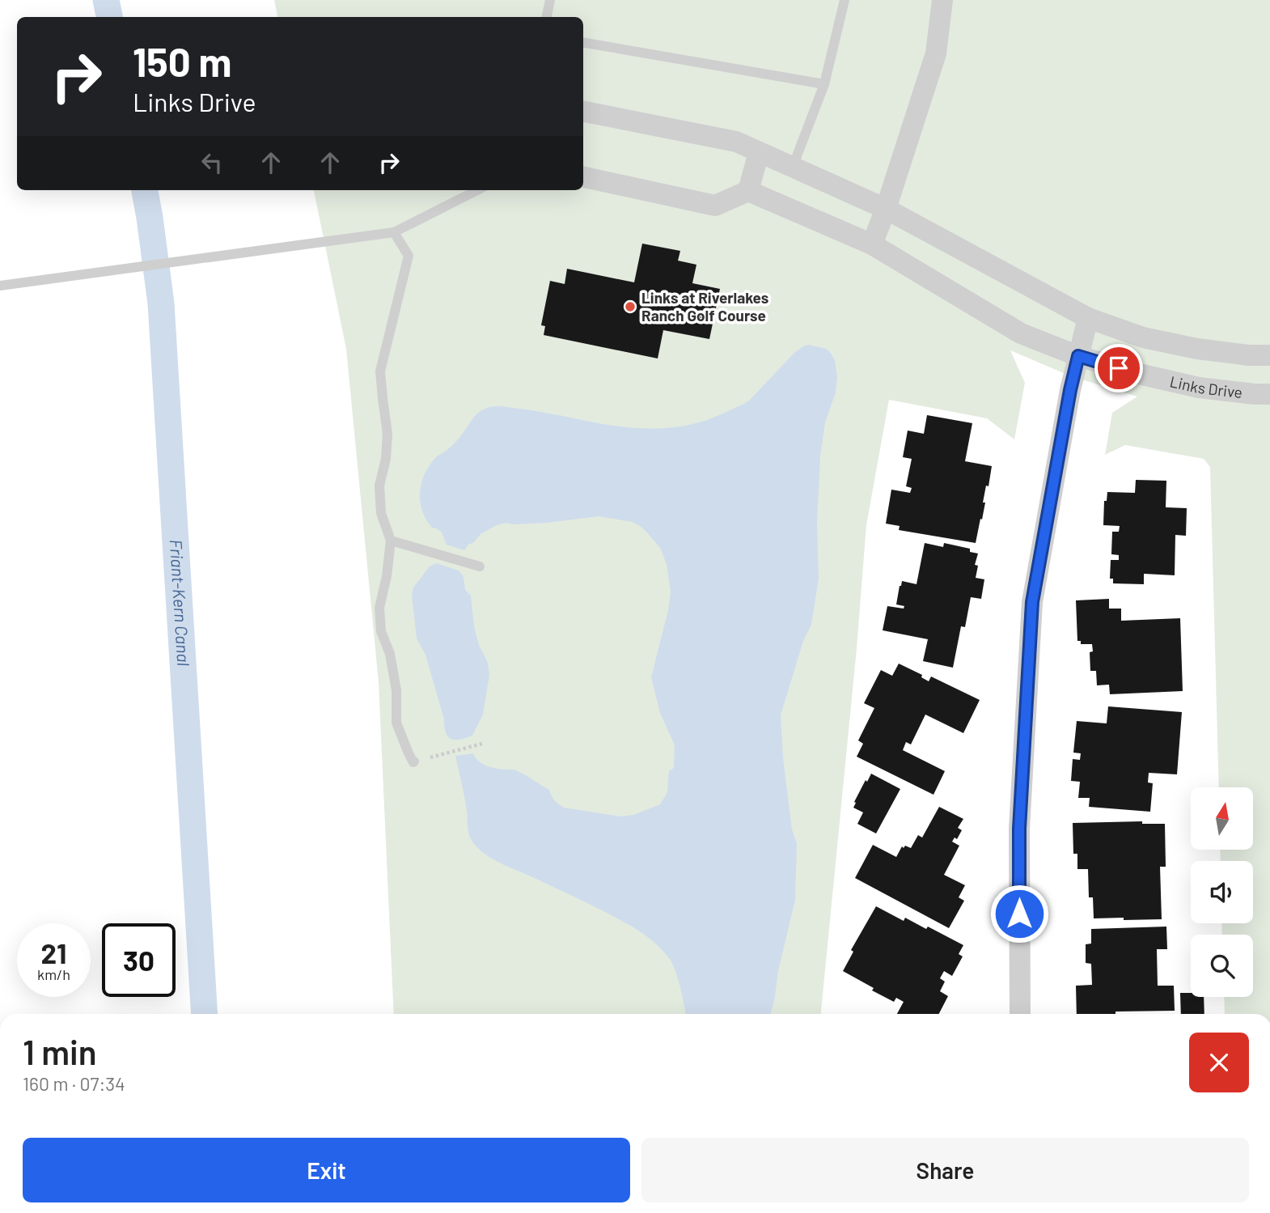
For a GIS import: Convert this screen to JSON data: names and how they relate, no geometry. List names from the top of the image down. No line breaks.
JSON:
{"streets":{"street":["Links Drive"]},"water":["Friant-Kern Canal"],"places":["Links at Riverlakes Ranch Golf Course"],"north":"top","page":{"turn":["150 m","Links Drive"],"speed":"21 km/h","limit":"30","heading":["1 min","160 m · 07:34"],"buttons":["Exit","Share"]}}
